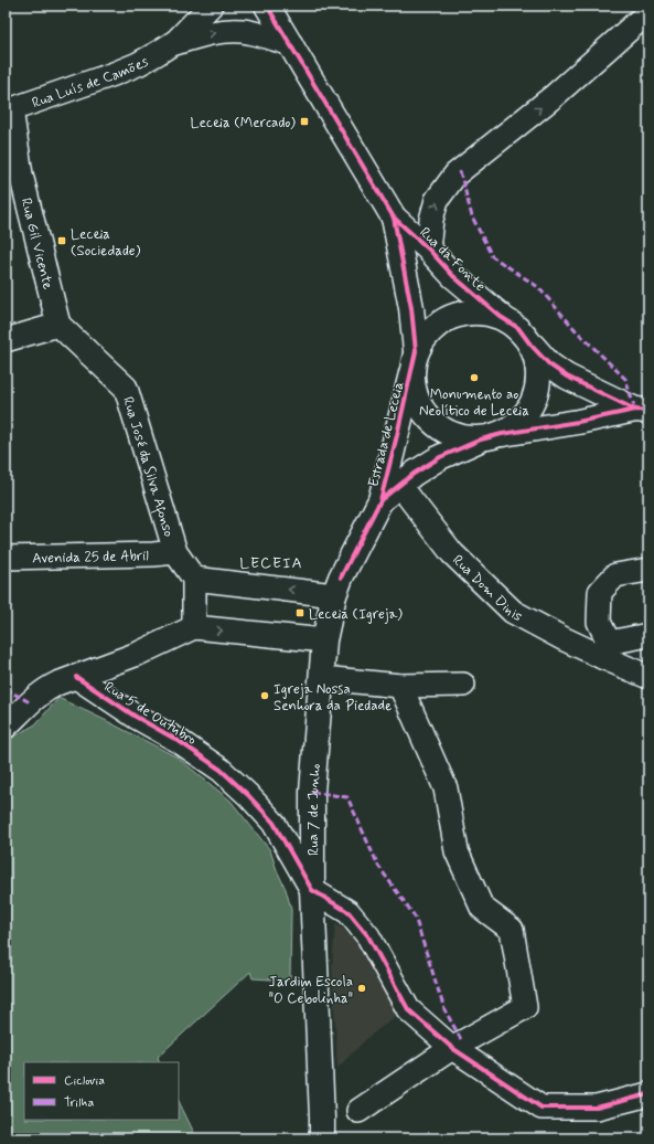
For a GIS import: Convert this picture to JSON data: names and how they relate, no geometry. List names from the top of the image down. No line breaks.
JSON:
{"streets":{"main road":["Rua da Fonte","Estrada de Leceia","Rua 7 de Junho"],"street":["Rua Luís de Camões","Rua Gil Vicente","Rua José da Silva Afonso","Avenida 25 de Abril","Rua Dom Dinis","Rua 5 de Outubro"]},"crossings":[["Rua Luís de Camões","Rua Gil Vicente"],["Rua Gil Vicente","Rua José da Silva Afonso"],["Rua da Fonte","Estrada de Leceia"],["Estrada de Leceia","Rua Dom Dinis"],["Estrada de Leceia","Rua 7 de Junho"],["Rua José da Silva Afonso","Avenida 25 de Abril"],["Rua 5 de Outubro","Rua 7 de Junho"]],"districts":["LECEIA"],"places":{"transit":["Leceia (Mercado)","Leceia (Sociedade)","Leceia (Igreja)"],"other":["Monumento ao Neolítico de Leceia","Igreja Nossa Senhora da Piedade","Jardim Escola \"O Cebolinha\""]},"legend":["Ciclovia","Trilha"]}
